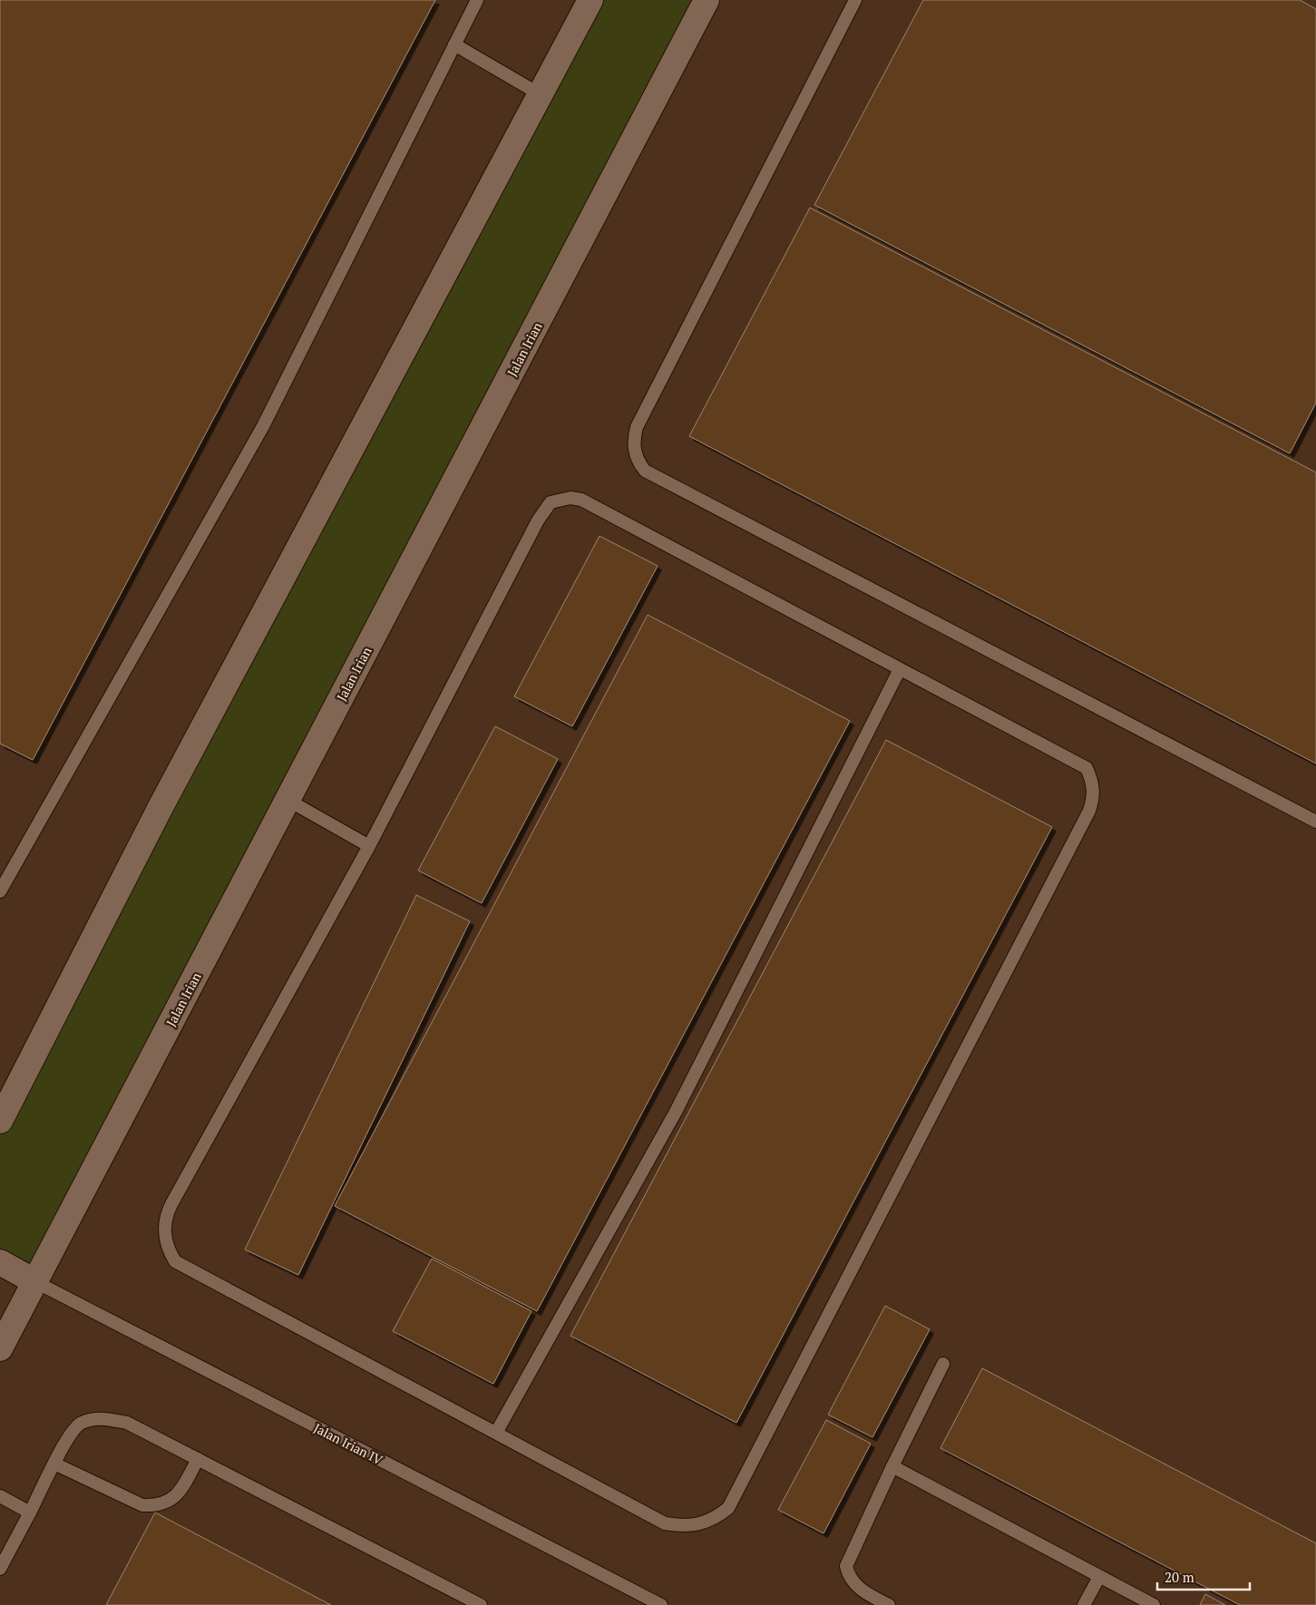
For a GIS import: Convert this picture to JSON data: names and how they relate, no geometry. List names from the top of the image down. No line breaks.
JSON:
{"streets":{"street":["Jalan Irian"],"lane":["Jalan Irian IV"]},"crossings":[["Jalan Irian","Jalan Irian IV"]],"scale_bar":"20 m"}
